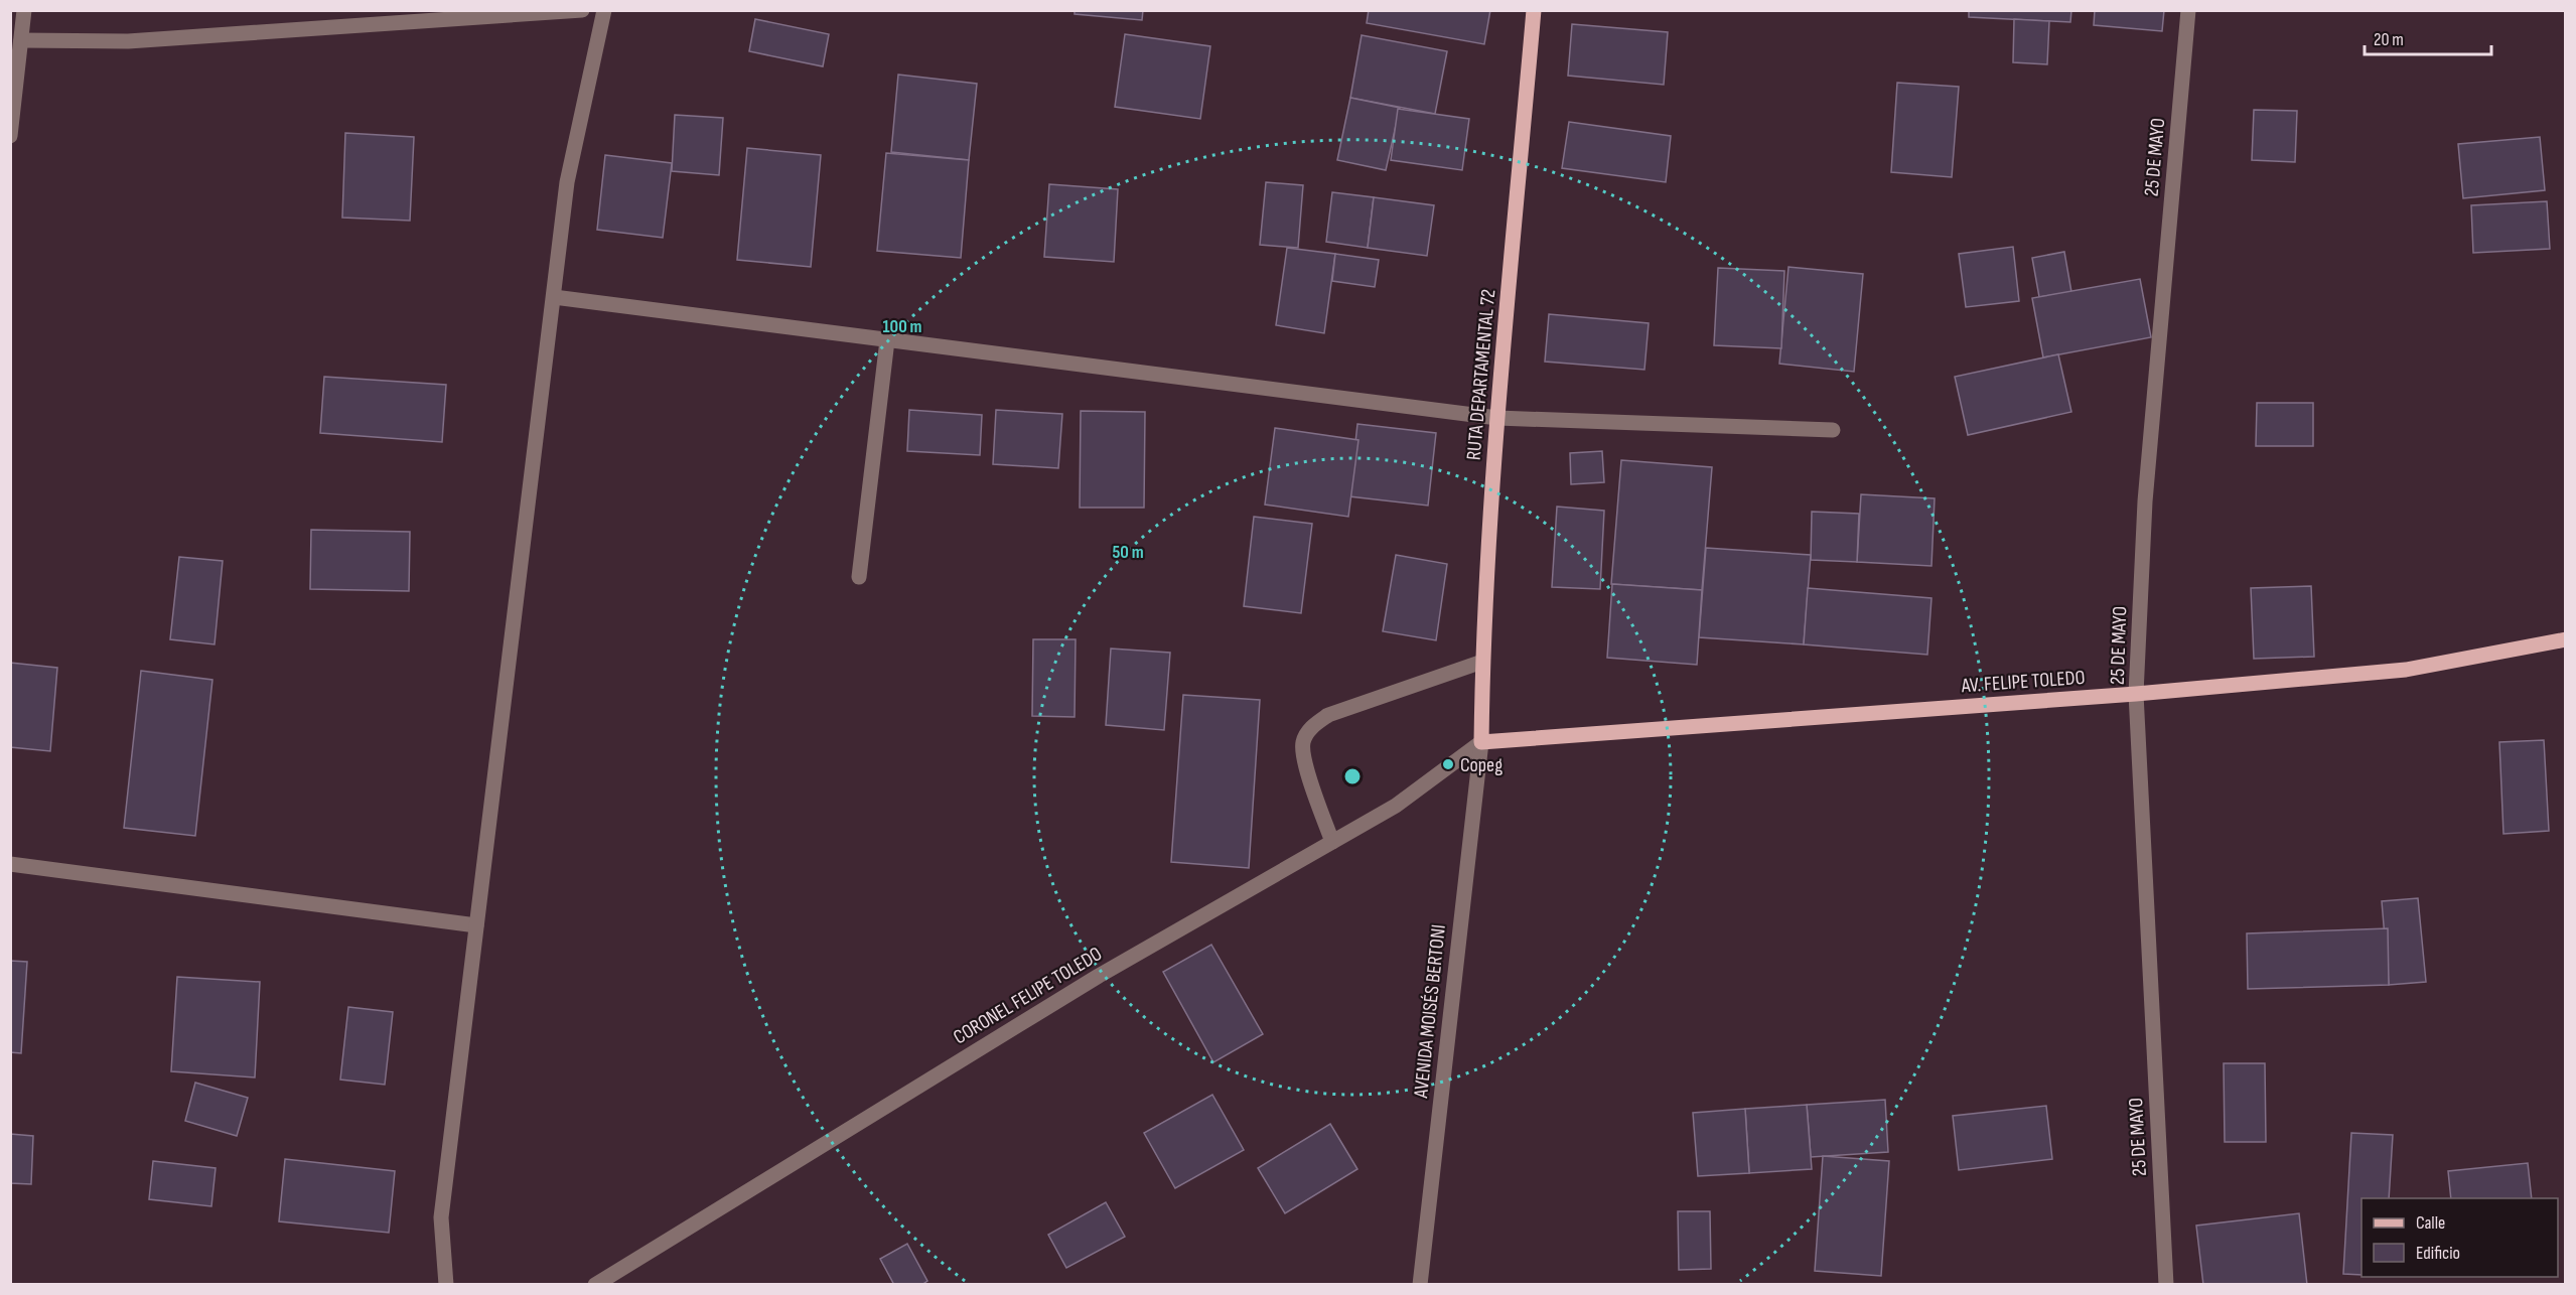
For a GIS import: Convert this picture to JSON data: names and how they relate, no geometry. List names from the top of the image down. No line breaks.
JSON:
{"streets":{"main road":["RUTA DEPARTAMENTAL 72","AV. FELIPE TOLEDO"],"street":["25 DE MAYO","CORONEL FELIPE TOLEDO","AVENIDA MOISÉS BERTONI"]},"crossings":[["25 DE MAYO","AV. FELIPE TOLEDO"],["RUTA DEPARTAMENTAL 72","AV. FELIPE TOLEDO"],["RUTA DEPARTAMENTAL 72","CORONEL FELIPE TOLEDO"],["RUTA DEPARTAMENTAL 72","AVENIDA MOISÉS BERTONI"],["AV. FELIPE TOLEDO","CORONEL FELIPE TOLEDO"],["AV. FELIPE TOLEDO","AVENIDA MOISÉS BERTONI"],["CORONEL FELIPE TOLEDO","AVENIDA MOISÉS BERTONI"]],"places":["Copeg"],"legend":["Calle","Edificio"],"scale_bar":"20 m","rings":["100 m","50 m"]}
